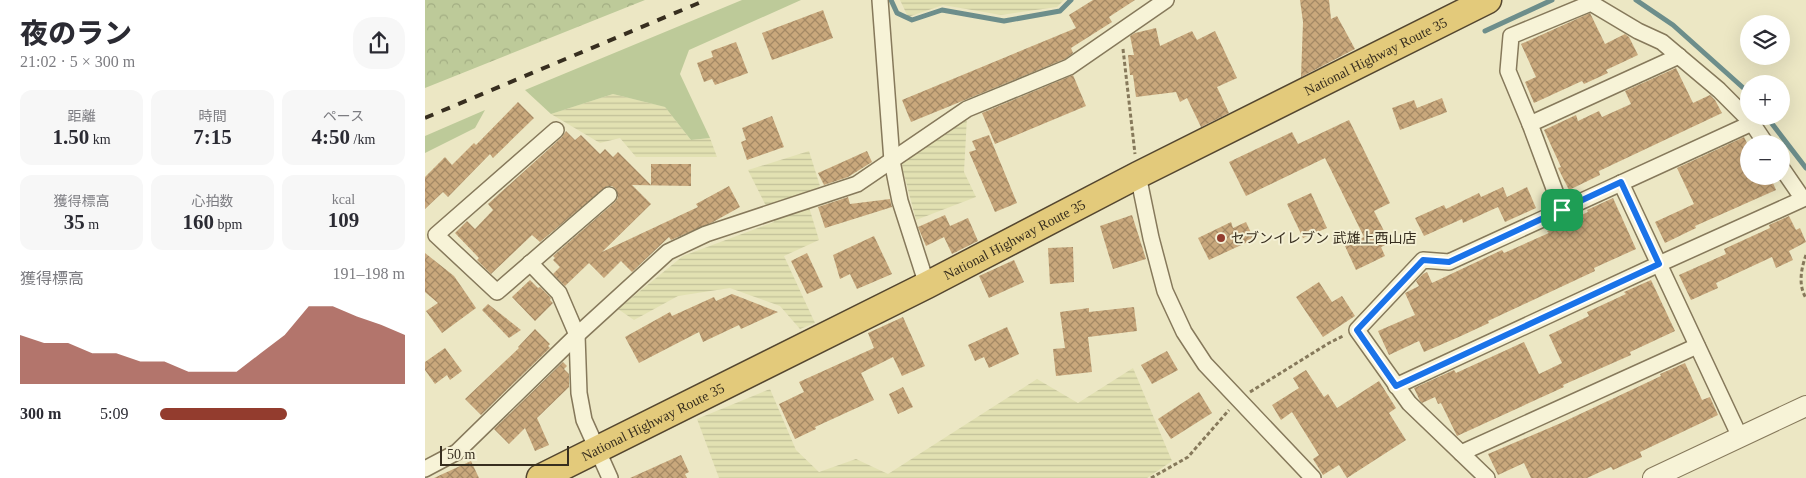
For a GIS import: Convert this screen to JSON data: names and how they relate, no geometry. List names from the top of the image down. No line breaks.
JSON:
{"streets":{"highway":["National Highway Route 35"]},"places":["セブンイレブン 武雄上西山店"],"scale_bar":"50 m","page":{"heading":["夜のラン","21:02 · 5 × 300 m"],"map_buttons":["+","−"],"stats":[["距離","1.50 km"],["時間","7:15"],["ペース","4:50 /km"],["獲得標高","35 m"],["心拍数","160 bpm"],["kcal","109"]],"chart":["獲得標高","191–198 m"],"list":[{"name":"300 m","note":"5:09"}],"scale":"50 m"}}
